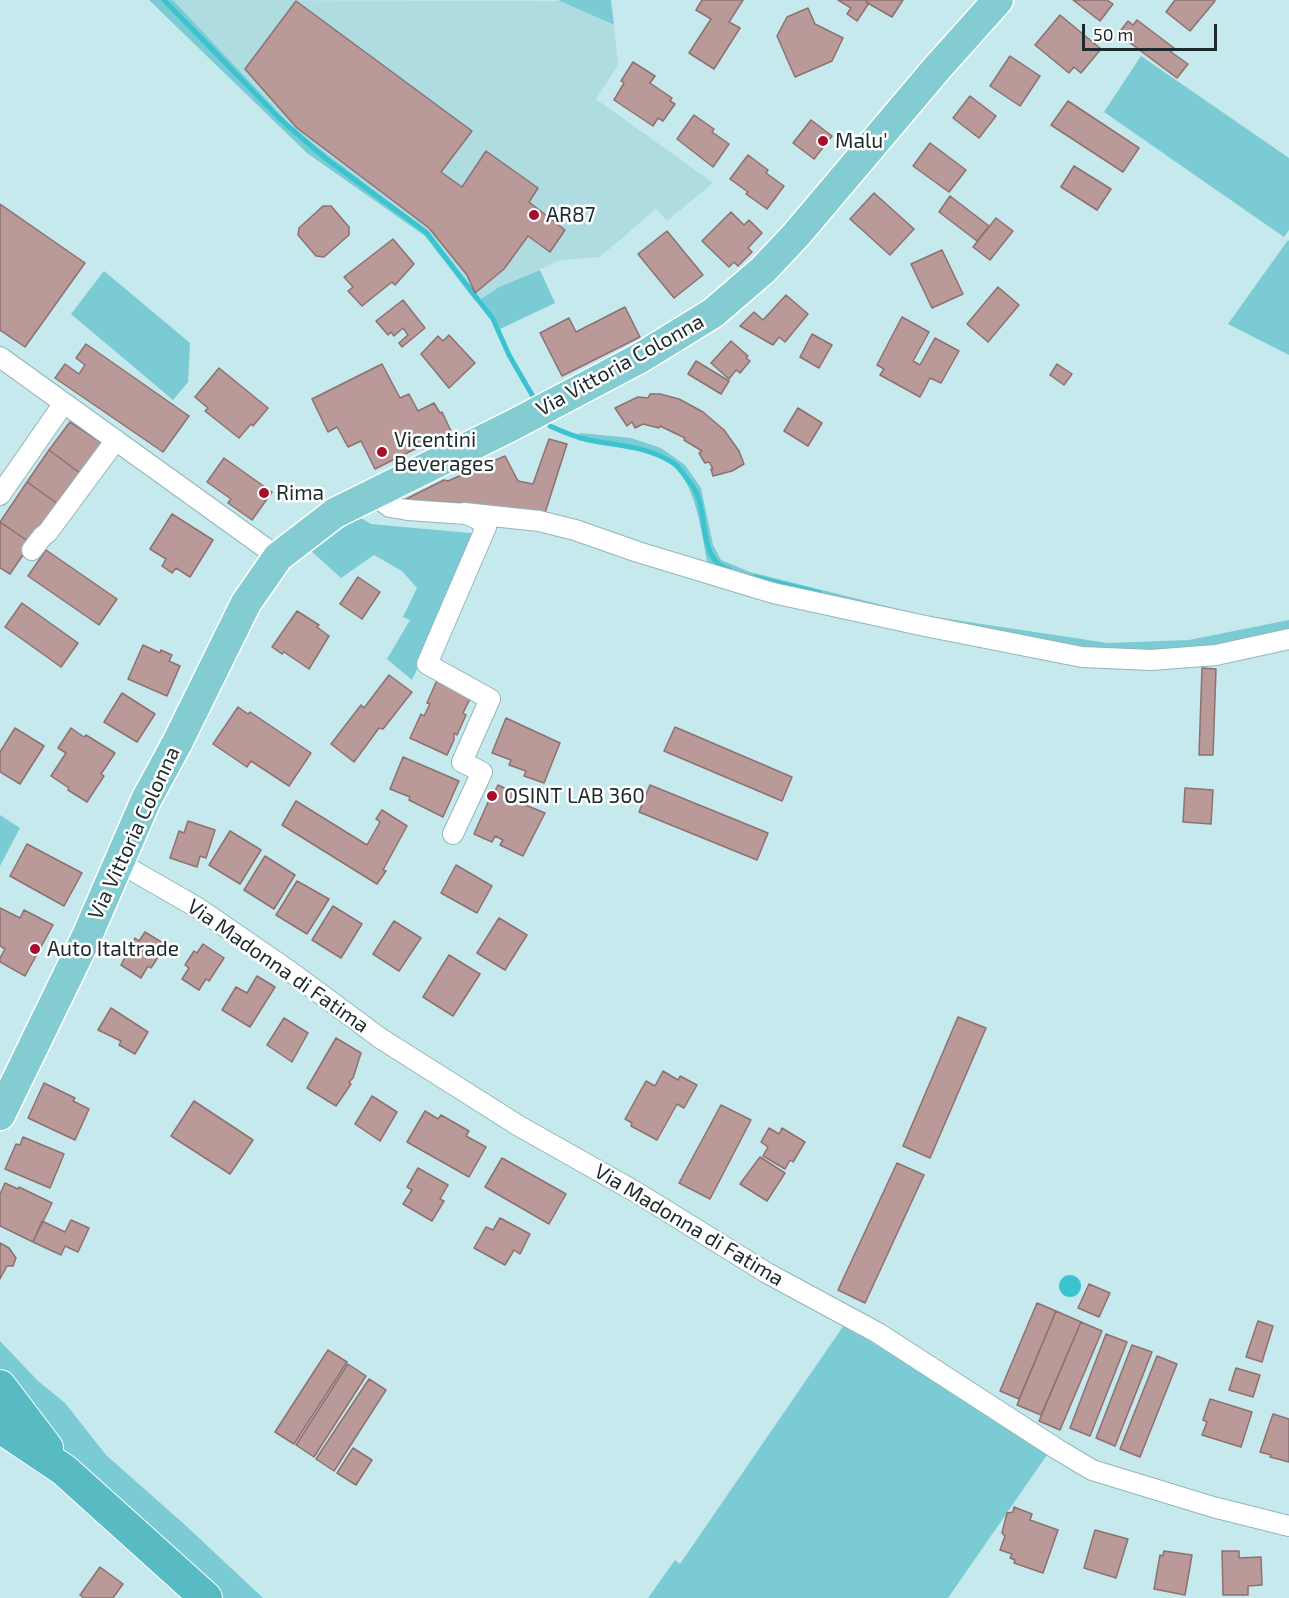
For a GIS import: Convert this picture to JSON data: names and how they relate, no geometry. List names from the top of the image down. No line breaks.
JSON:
{"streets":{"main road":["Via Vittoria Colonna"],"street":["Via Madonna di Fatima"]},"crossings":[["Via Vittoria Colonna","Via Madonna di Fatima"]],"places":["Malu'","AR87","Vicentini Beverages","Rima","OSINT LAB 360","Auto Italtrade"],"scale_bar":"50 m"}
